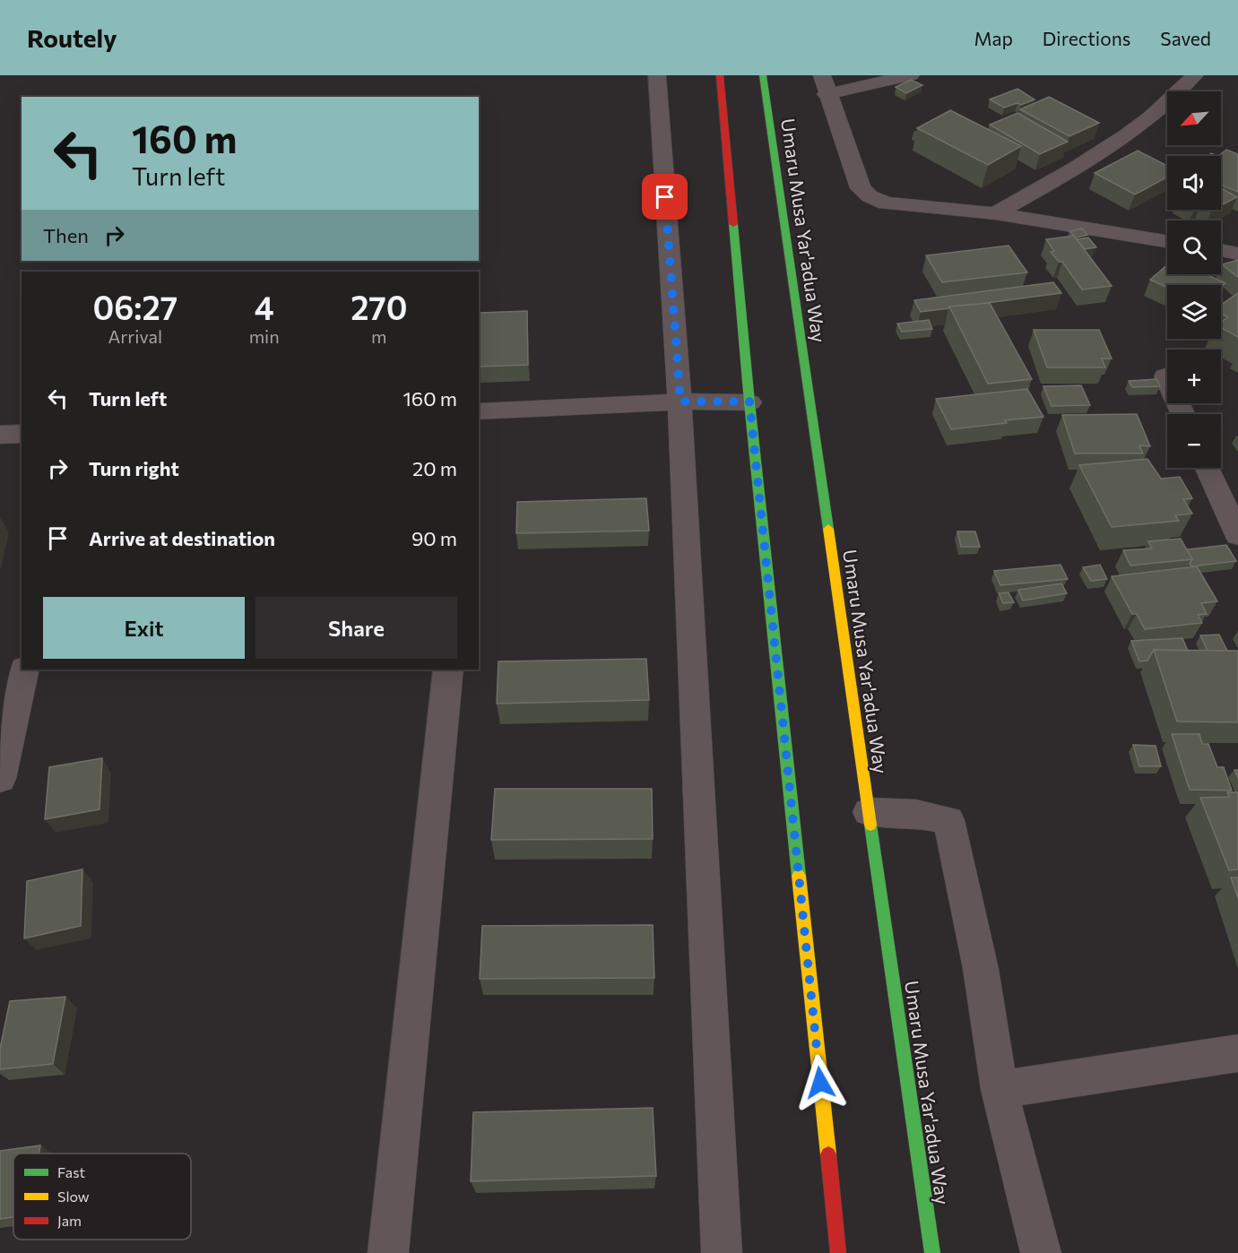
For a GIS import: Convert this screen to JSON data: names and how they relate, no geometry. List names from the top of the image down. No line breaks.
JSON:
{"streets":{"main road":["Umaru Musa Yar'adua Way"]},"legend":["Fast","Slow","Jam"],"north":"bottom left","page":{"header":"Routely","nav":["Map","Directions","Saved"],"map_buttons":["+","−"],"turn":["160 m","Turn left"],"then":"Then","eta":["06:27","Arrival","4","min","270","m"],"list":[{"name":"Turn left","value":"160 m"},{"name":"Turn right","value":"20 m"},{"name":"Arrive at destination","value":"90 m"}],"buttons":["Exit","Share"]}}
